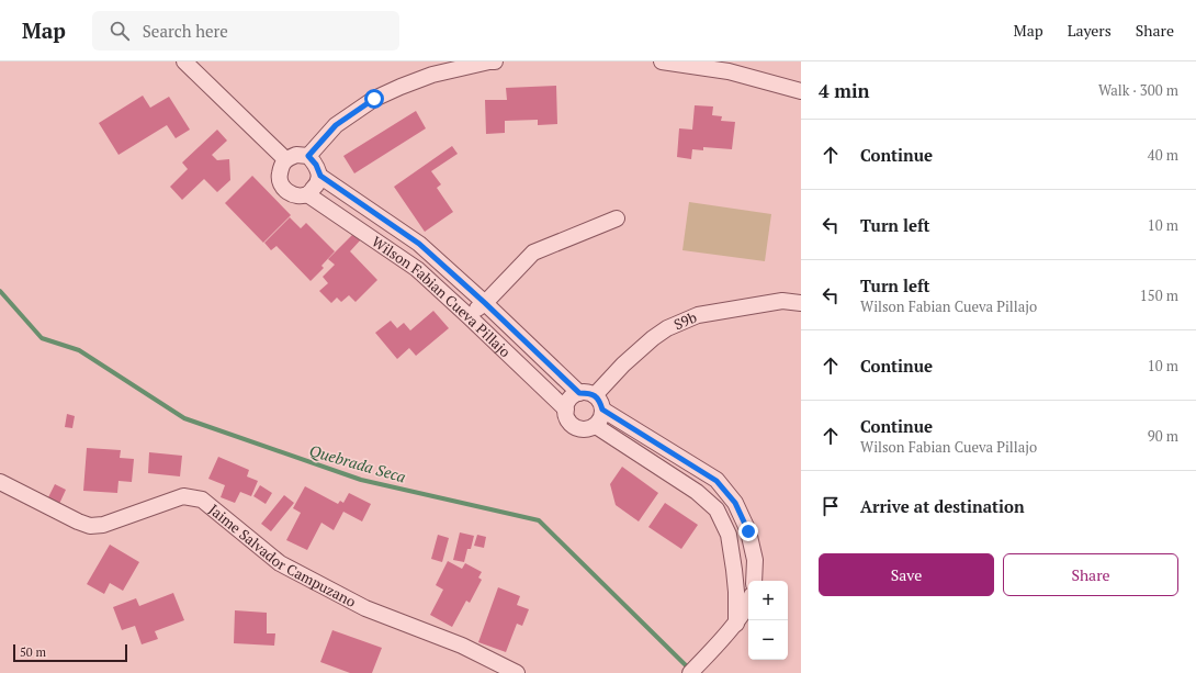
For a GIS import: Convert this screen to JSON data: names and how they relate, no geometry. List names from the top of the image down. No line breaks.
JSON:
{"streets":{"street":["Wilson Fabian Cueva Pillajo","S9b","Jaime Salvador Campuzano"]},"crossings":[["Wilson Fabian Cueva Pillajo","S9b"]],"water":["Quebrada Seca"],"scale_bar":"50 m","page":{"header":"Map","search":"Search here","nav":["Map","Layers","Share"],"heading":["4 min","Walk · 300 m"],"list":[["Continue","40 m"],["Turn left","10 m"],["Turn left","Wilson Fabian Cueva Pillajo","150 m"],["Continue","10 m"],["Continue","Wilson Fabian Cueva Pillajo","90 m"],"Arrive at destination"],"buttons":["Save","Share"],"map_buttons":["+","−"],"scale":"50 m"}}
